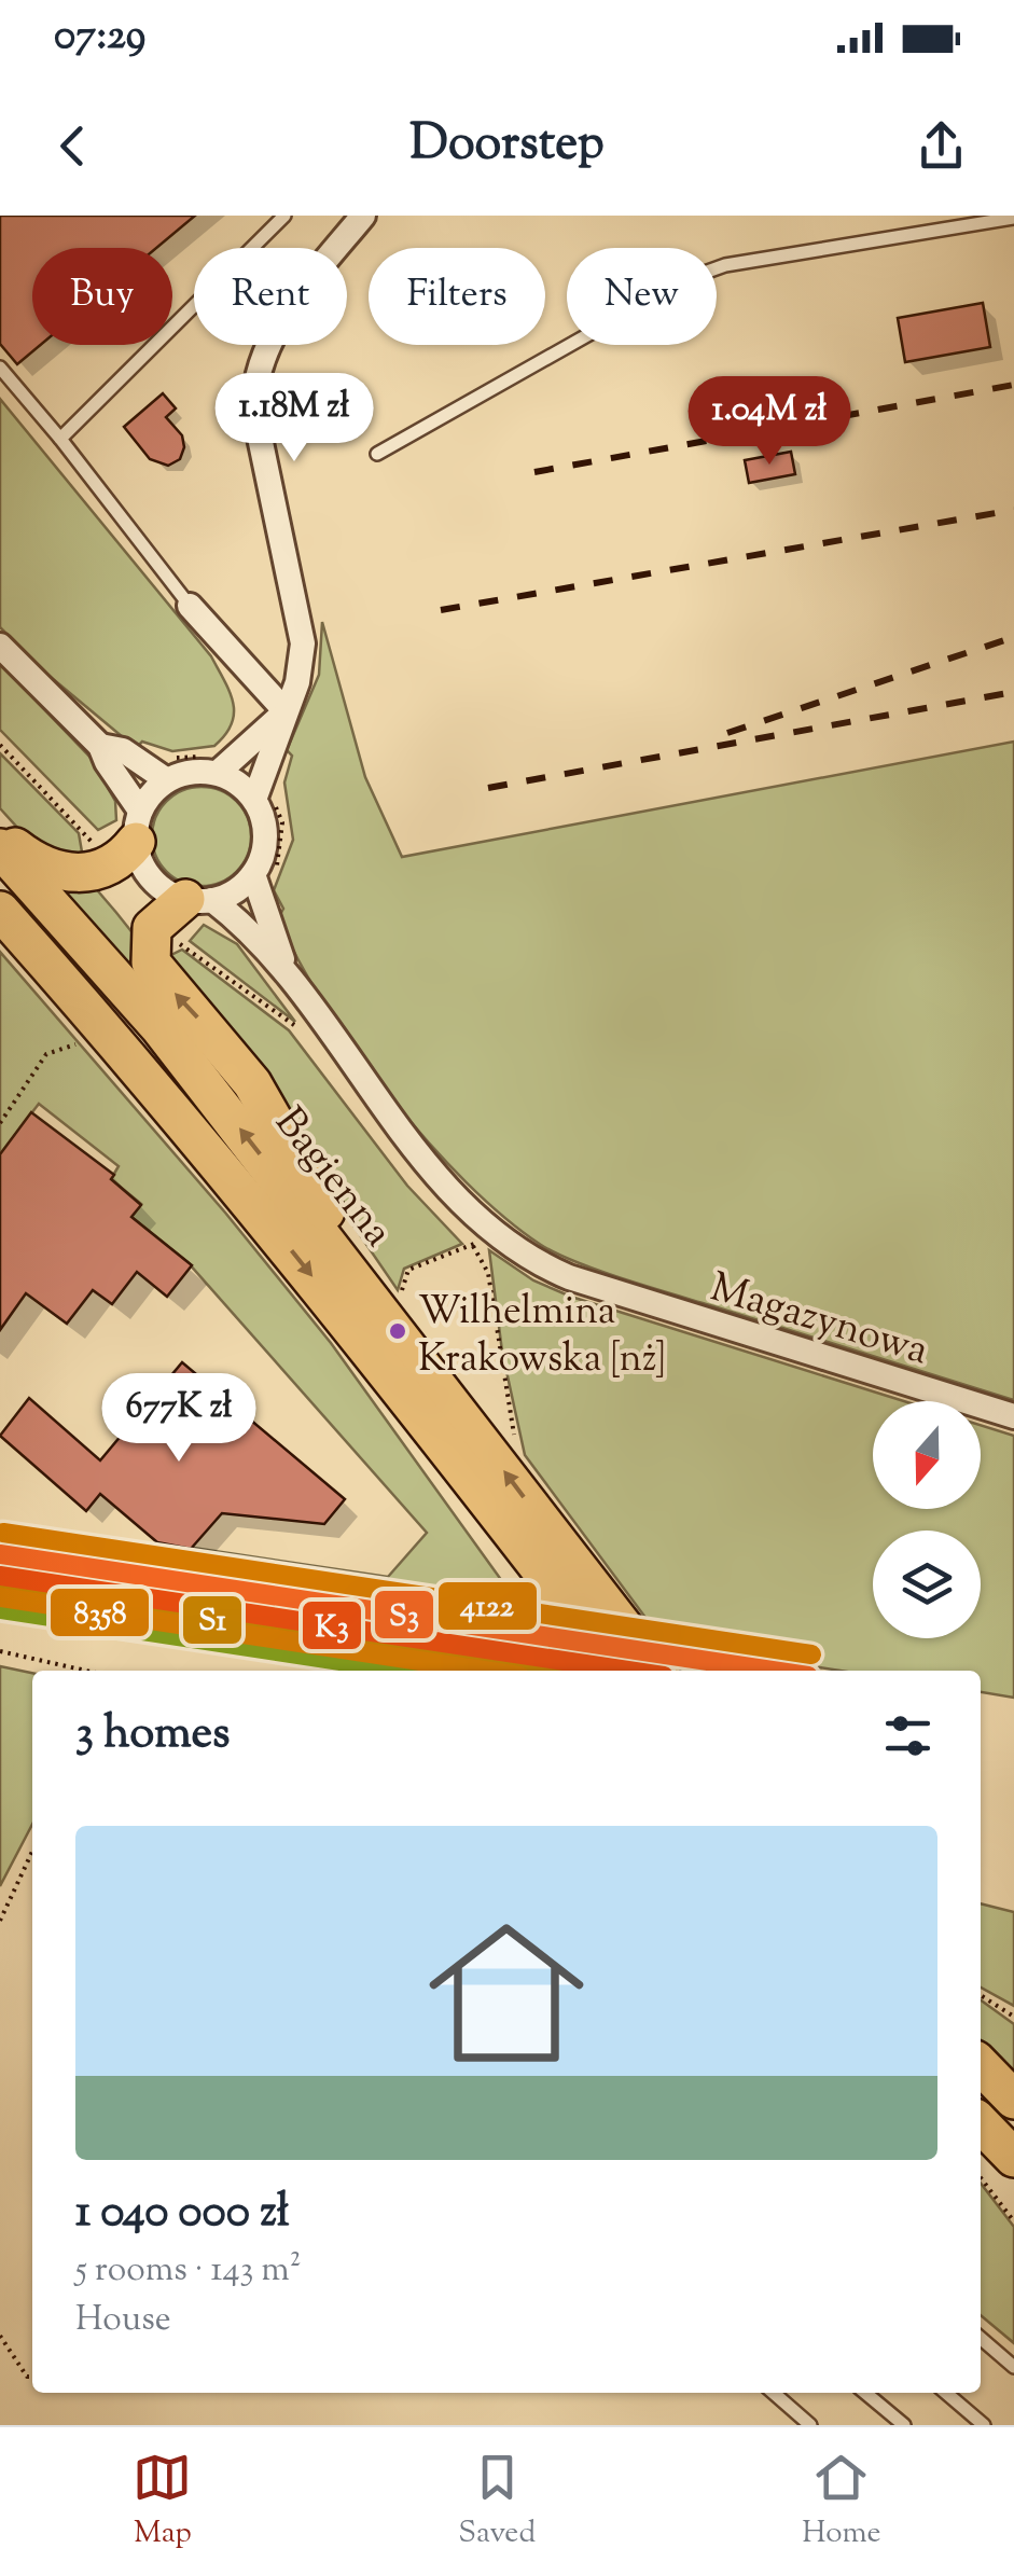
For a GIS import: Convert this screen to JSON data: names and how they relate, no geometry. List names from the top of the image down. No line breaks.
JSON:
{"streets":{"main road":["Bagienna"],"street":["Magazynowa"]},"places":["Wilhelmina Krakowska [nż]"],"lines":["transit line 4122","transit line S3","transit line K3","transit line S1","transit line 8358"],"north":"bottom","page":{"status":"07:29","header":"Doorstep","chip":["Buy","Rent","Filters","New"],"price":["1.18M zł","1.04M zł","677K zł"],"heading":"3 homes","list":[{"name":"1 040 000 zł","note":"5 rooms · 143 m² · House"}],"tabs":["Map","Saved","Home"]}}
